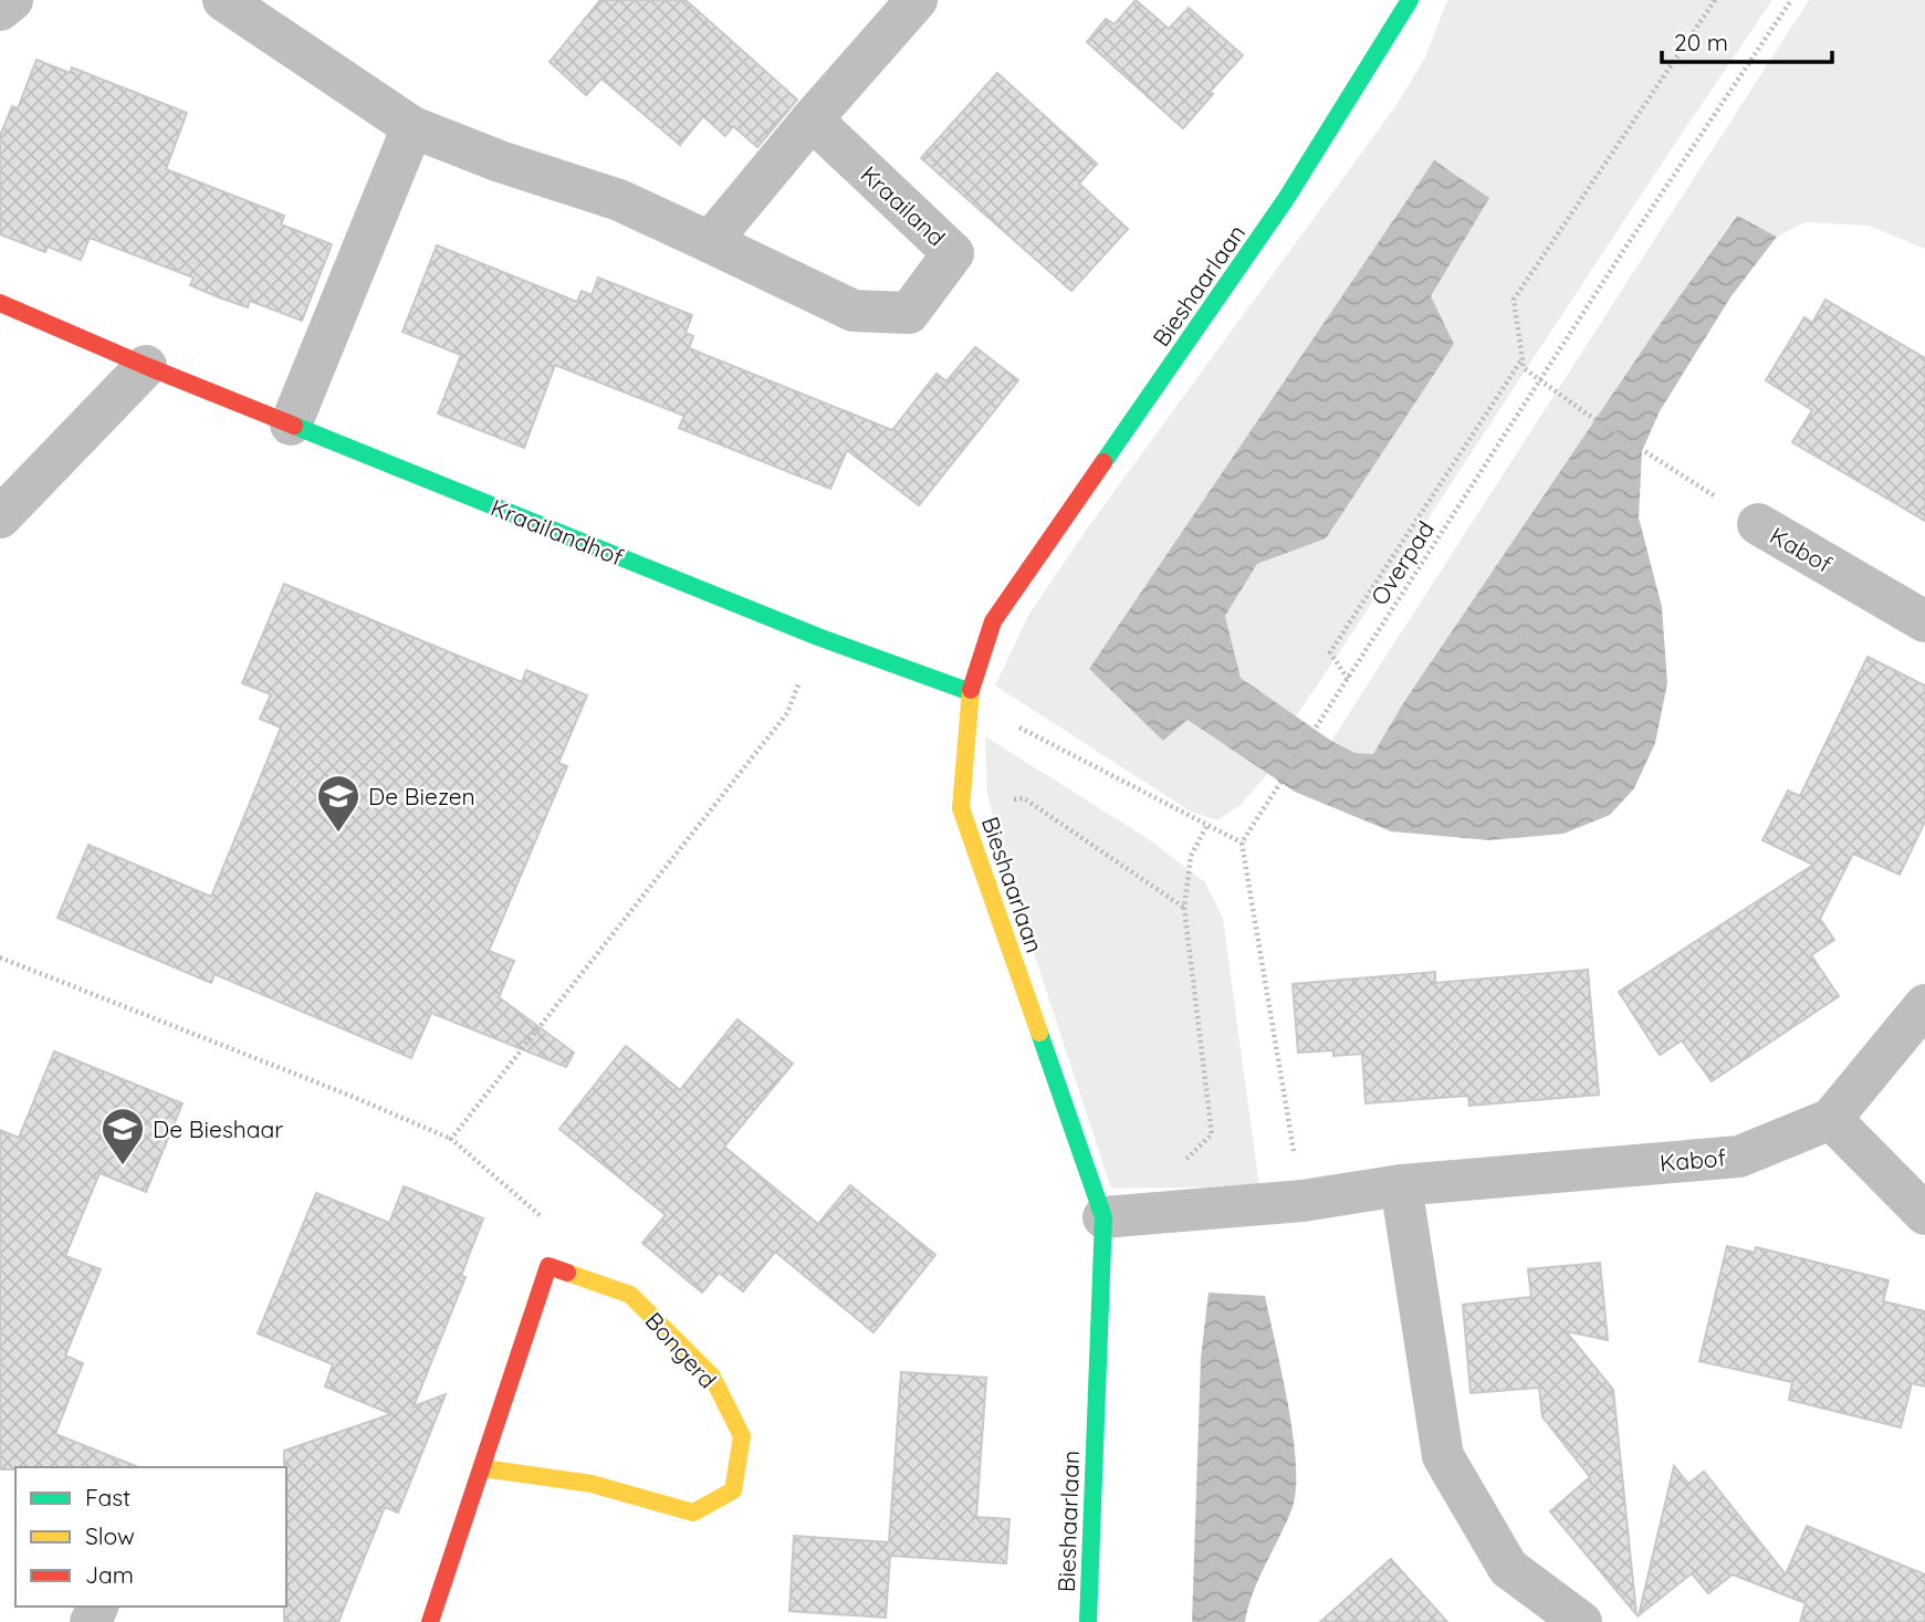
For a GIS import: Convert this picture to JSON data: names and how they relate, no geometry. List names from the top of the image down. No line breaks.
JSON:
{"streets":{"street":["Kraailand","Bieshaarlaan","Kraailandhof","Kabof","Bongerd"],"path":["Overpad"]},"crossings":[["Bieshaarlaan","Kraailandhof"],["Bieshaarlaan","Kabof"]],"places":{"school or university":["De Biezen","De Bieshaar"]},"legend":["Fast","Slow","Jam"],"scale_bar":"20 m"}
